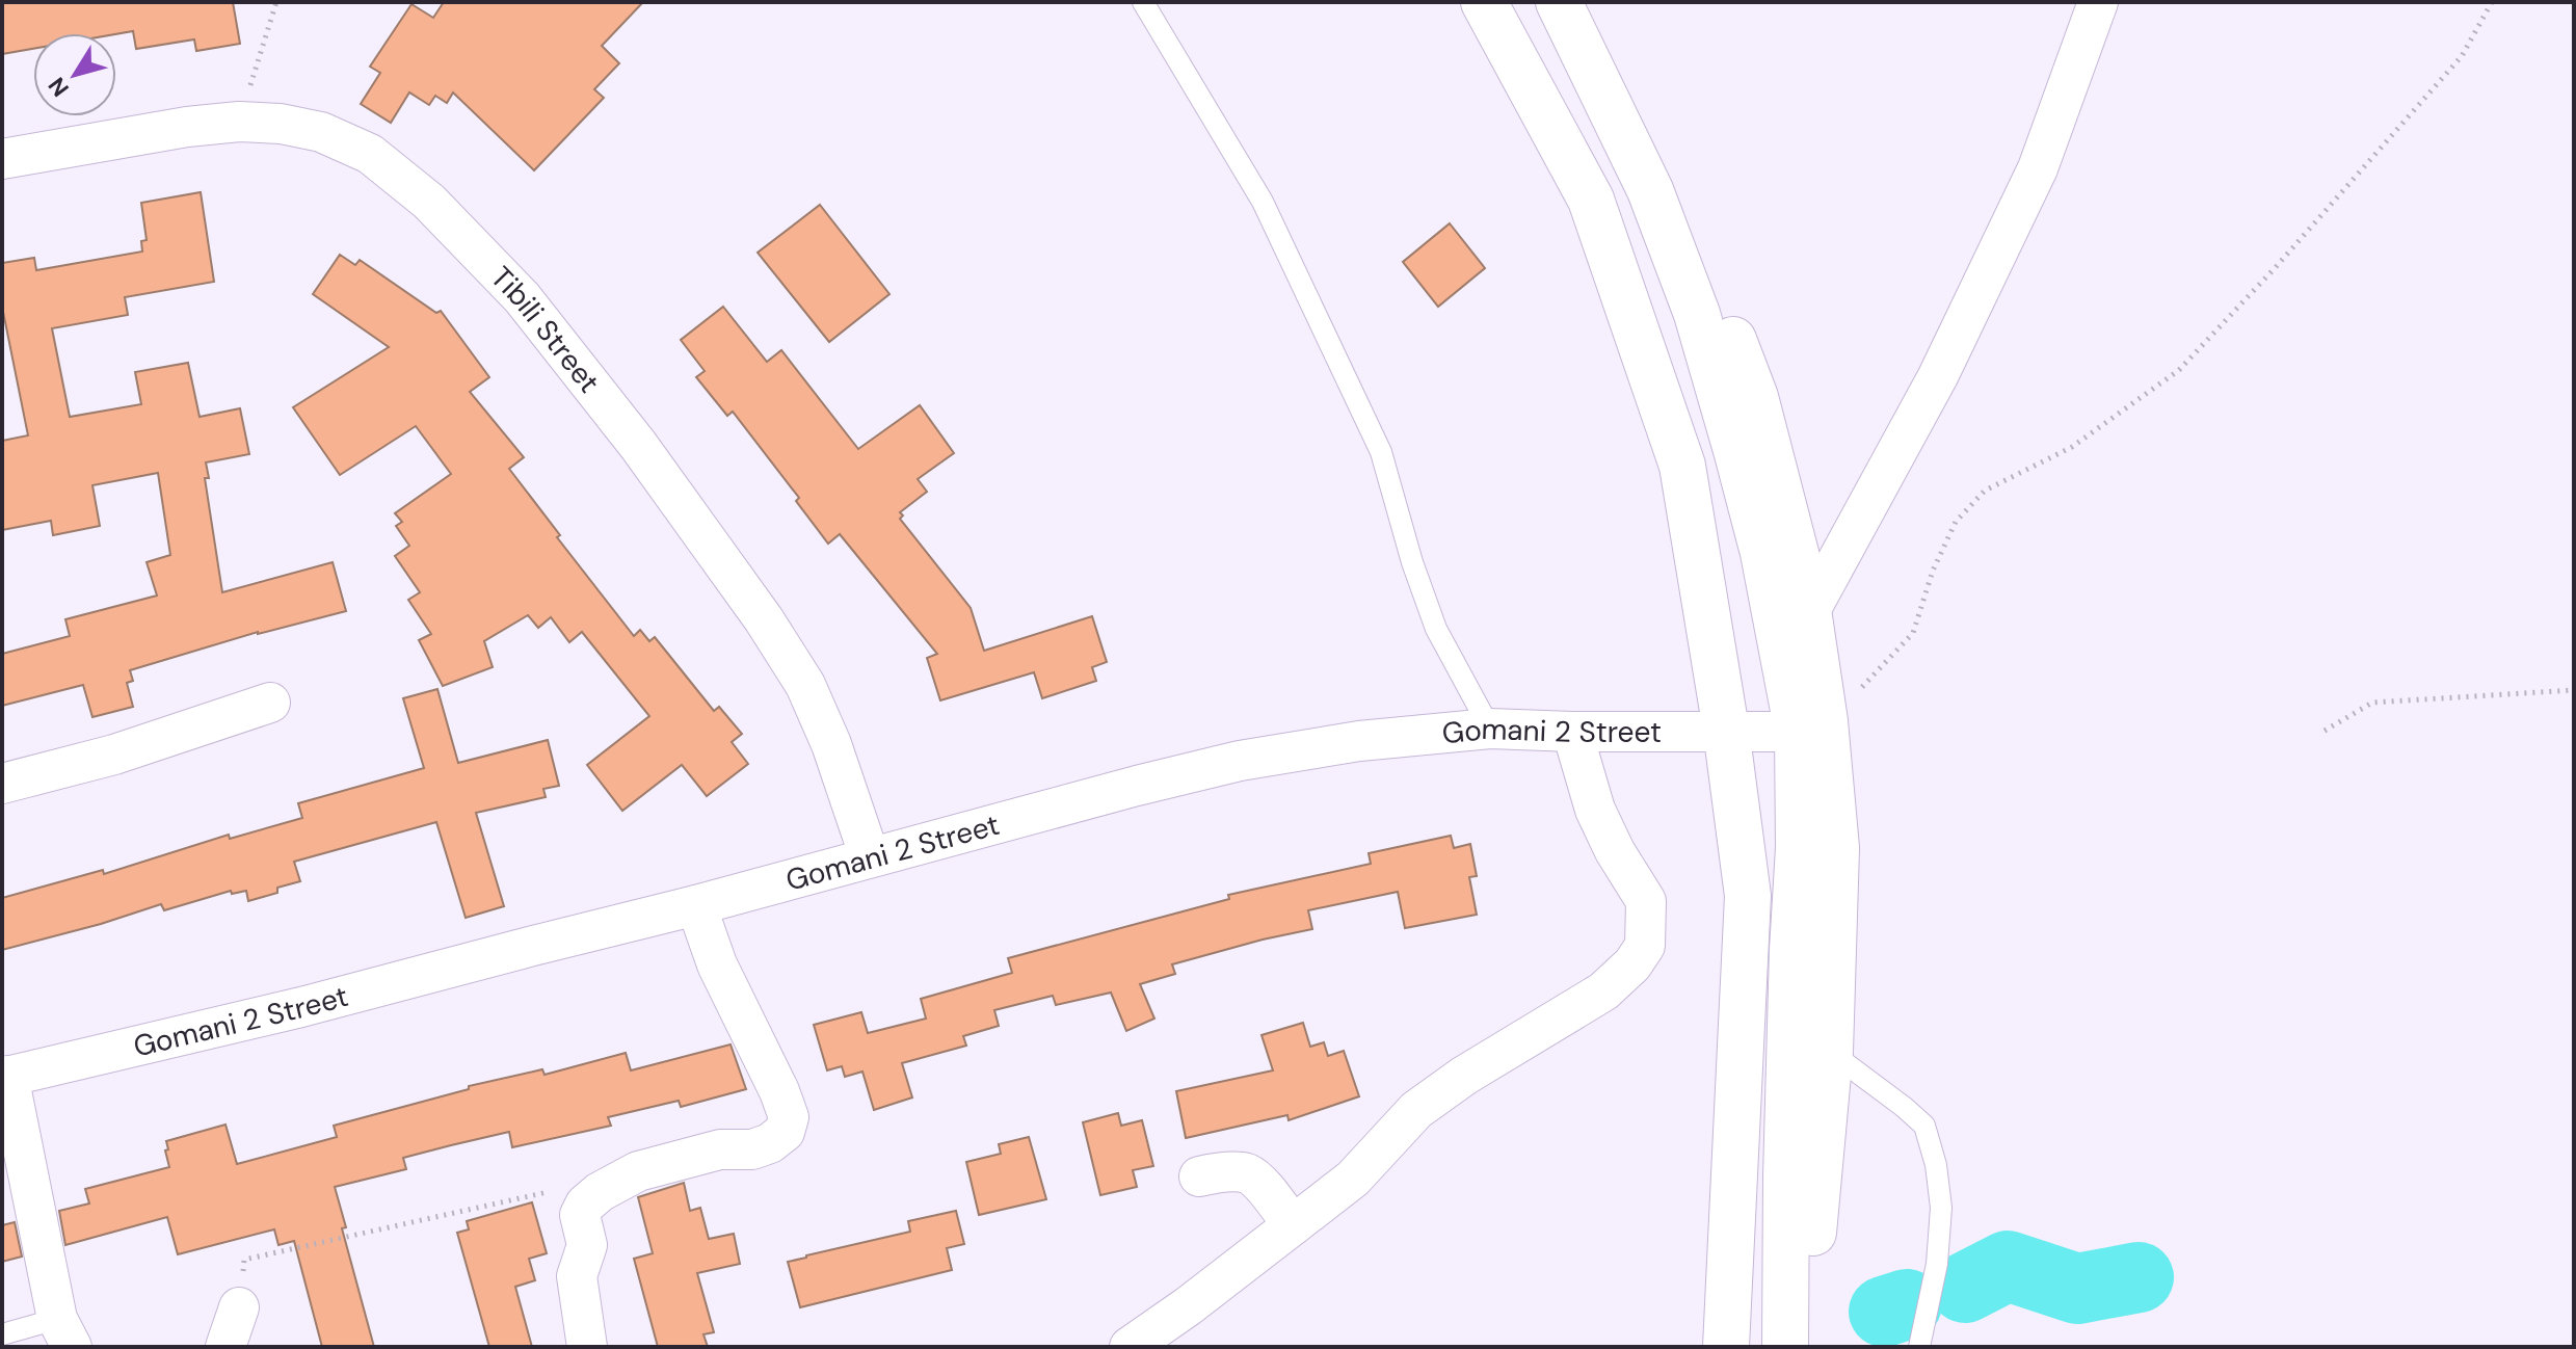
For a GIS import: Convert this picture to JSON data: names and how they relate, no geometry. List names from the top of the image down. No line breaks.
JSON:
{"streets":{"street":["Tibili Street","Gomani 2 Street"]},"crossings":[["Tibili Street","Gomani 2 Street"]],"north":"bottom left"}
